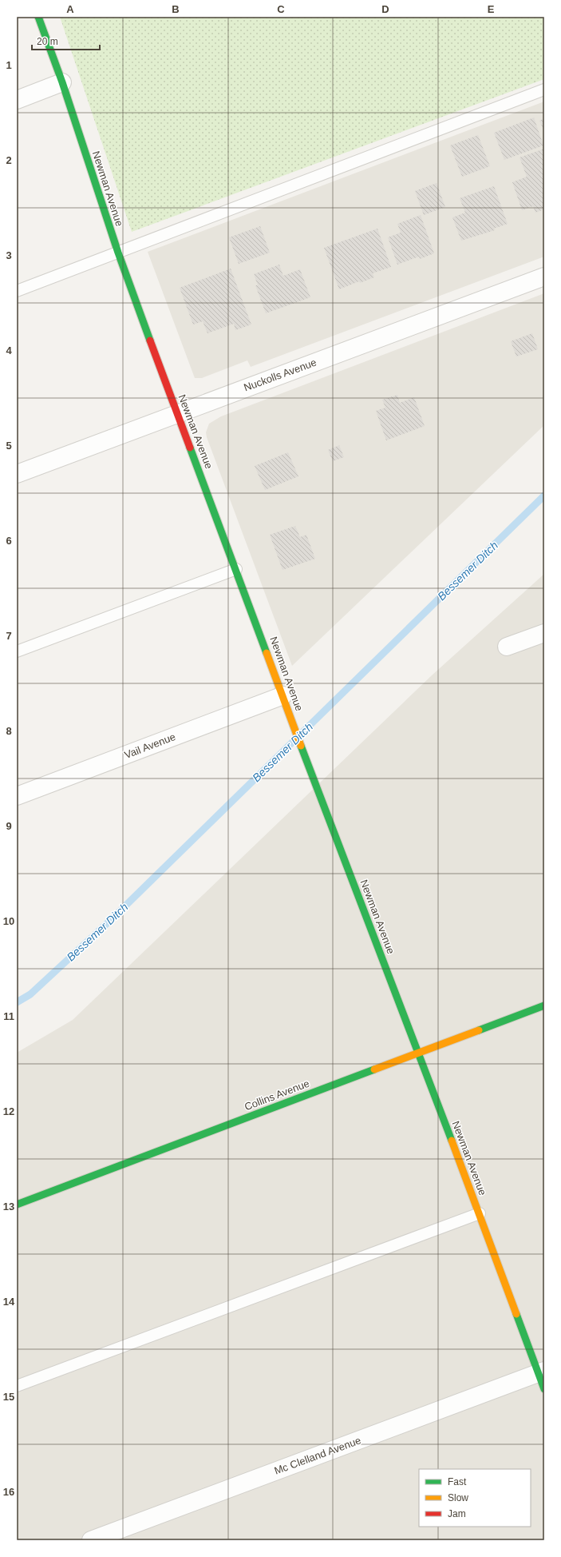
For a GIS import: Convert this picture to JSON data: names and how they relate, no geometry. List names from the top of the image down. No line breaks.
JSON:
{"streets":{"street":["Newman Avenue","Nuckolls Avenue","Vail Avenue","Collins Avenue","Mc Clelland Avenue"]},"crossings":[["Newman Avenue","Nuckolls Avenue"],["Newman Avenue","Vail Avenue"],["Newman Avenue","Collins Avenue"],["Newman Avenue","Mc Clelland Avenue"]],"water":["Bessemer Ditch"],"legend":["Fast","Slow","Jam"],"scale_bar":"20 m","grid":{"columns":["A","B","C","D","E"],"rows":["1","2","3","4","5","6","7","8","9","10","11","12","13","14","15","16"]}}
